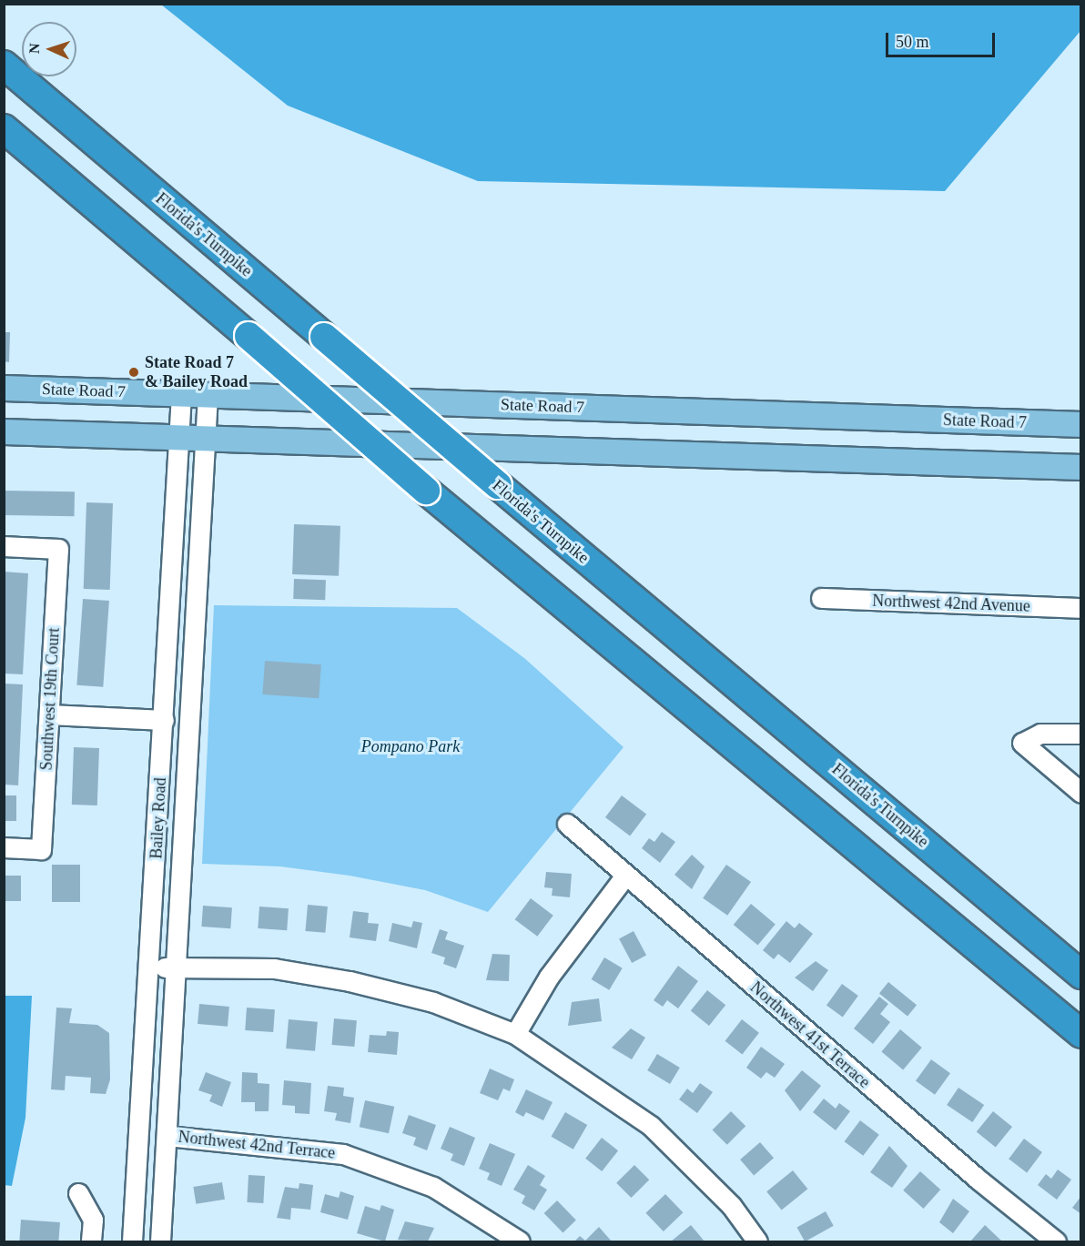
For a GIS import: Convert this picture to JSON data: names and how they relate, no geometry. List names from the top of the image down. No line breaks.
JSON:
{"streets":{"highway":["Florida's Turnpike"],"main road":["State Road 7"],"street":["Northwest 42nd Avenue","Southwest 19th Court","Bailey Road","Northwest 41st Terrace","Northwest 42nd Terrace"]},"crossings":[["State Road 7","Bailey Road"],["Bailey Road","Northwest 42nd Terrace"]],"parks":["Pompano Park"],"places":["State Road 7 & Bailey Road"],"scale_bar":"50 m","north":"left"}
